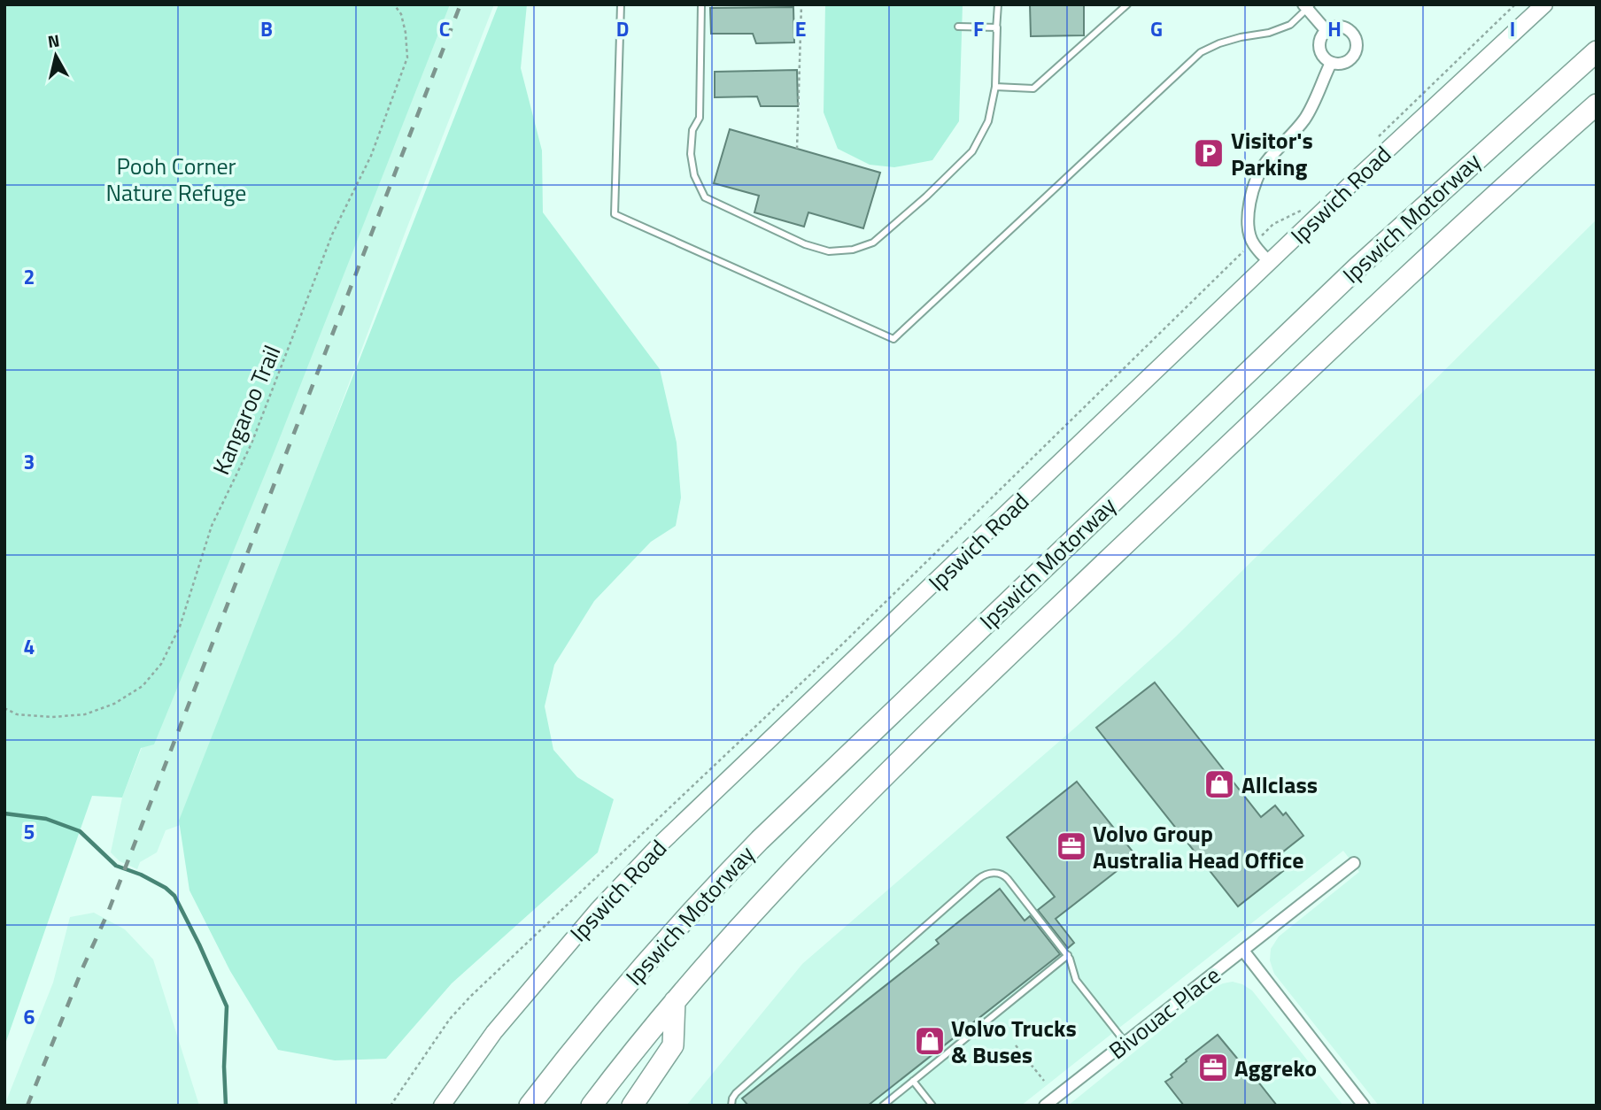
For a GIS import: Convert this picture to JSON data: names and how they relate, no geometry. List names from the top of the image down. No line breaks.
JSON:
{"streets":{"highway":["Ipswich Motorway"],"street":["Ipswich Road","Bivouac Place"],"path":["Kangaroo Trail"]},"parks":["Pooh Corner Nature Refuge"],"places":{"parking":["Visitor's Parking"],"shop":["Allclass","Volvo Trucks & Buses"],"office":["Volvo Group Australia Head Office","Aggreko"]},"north":"top","grid":{"columns":["B","C","D","E","F","G","H","I"],"rows":["2","3","4","5","6"]}}
